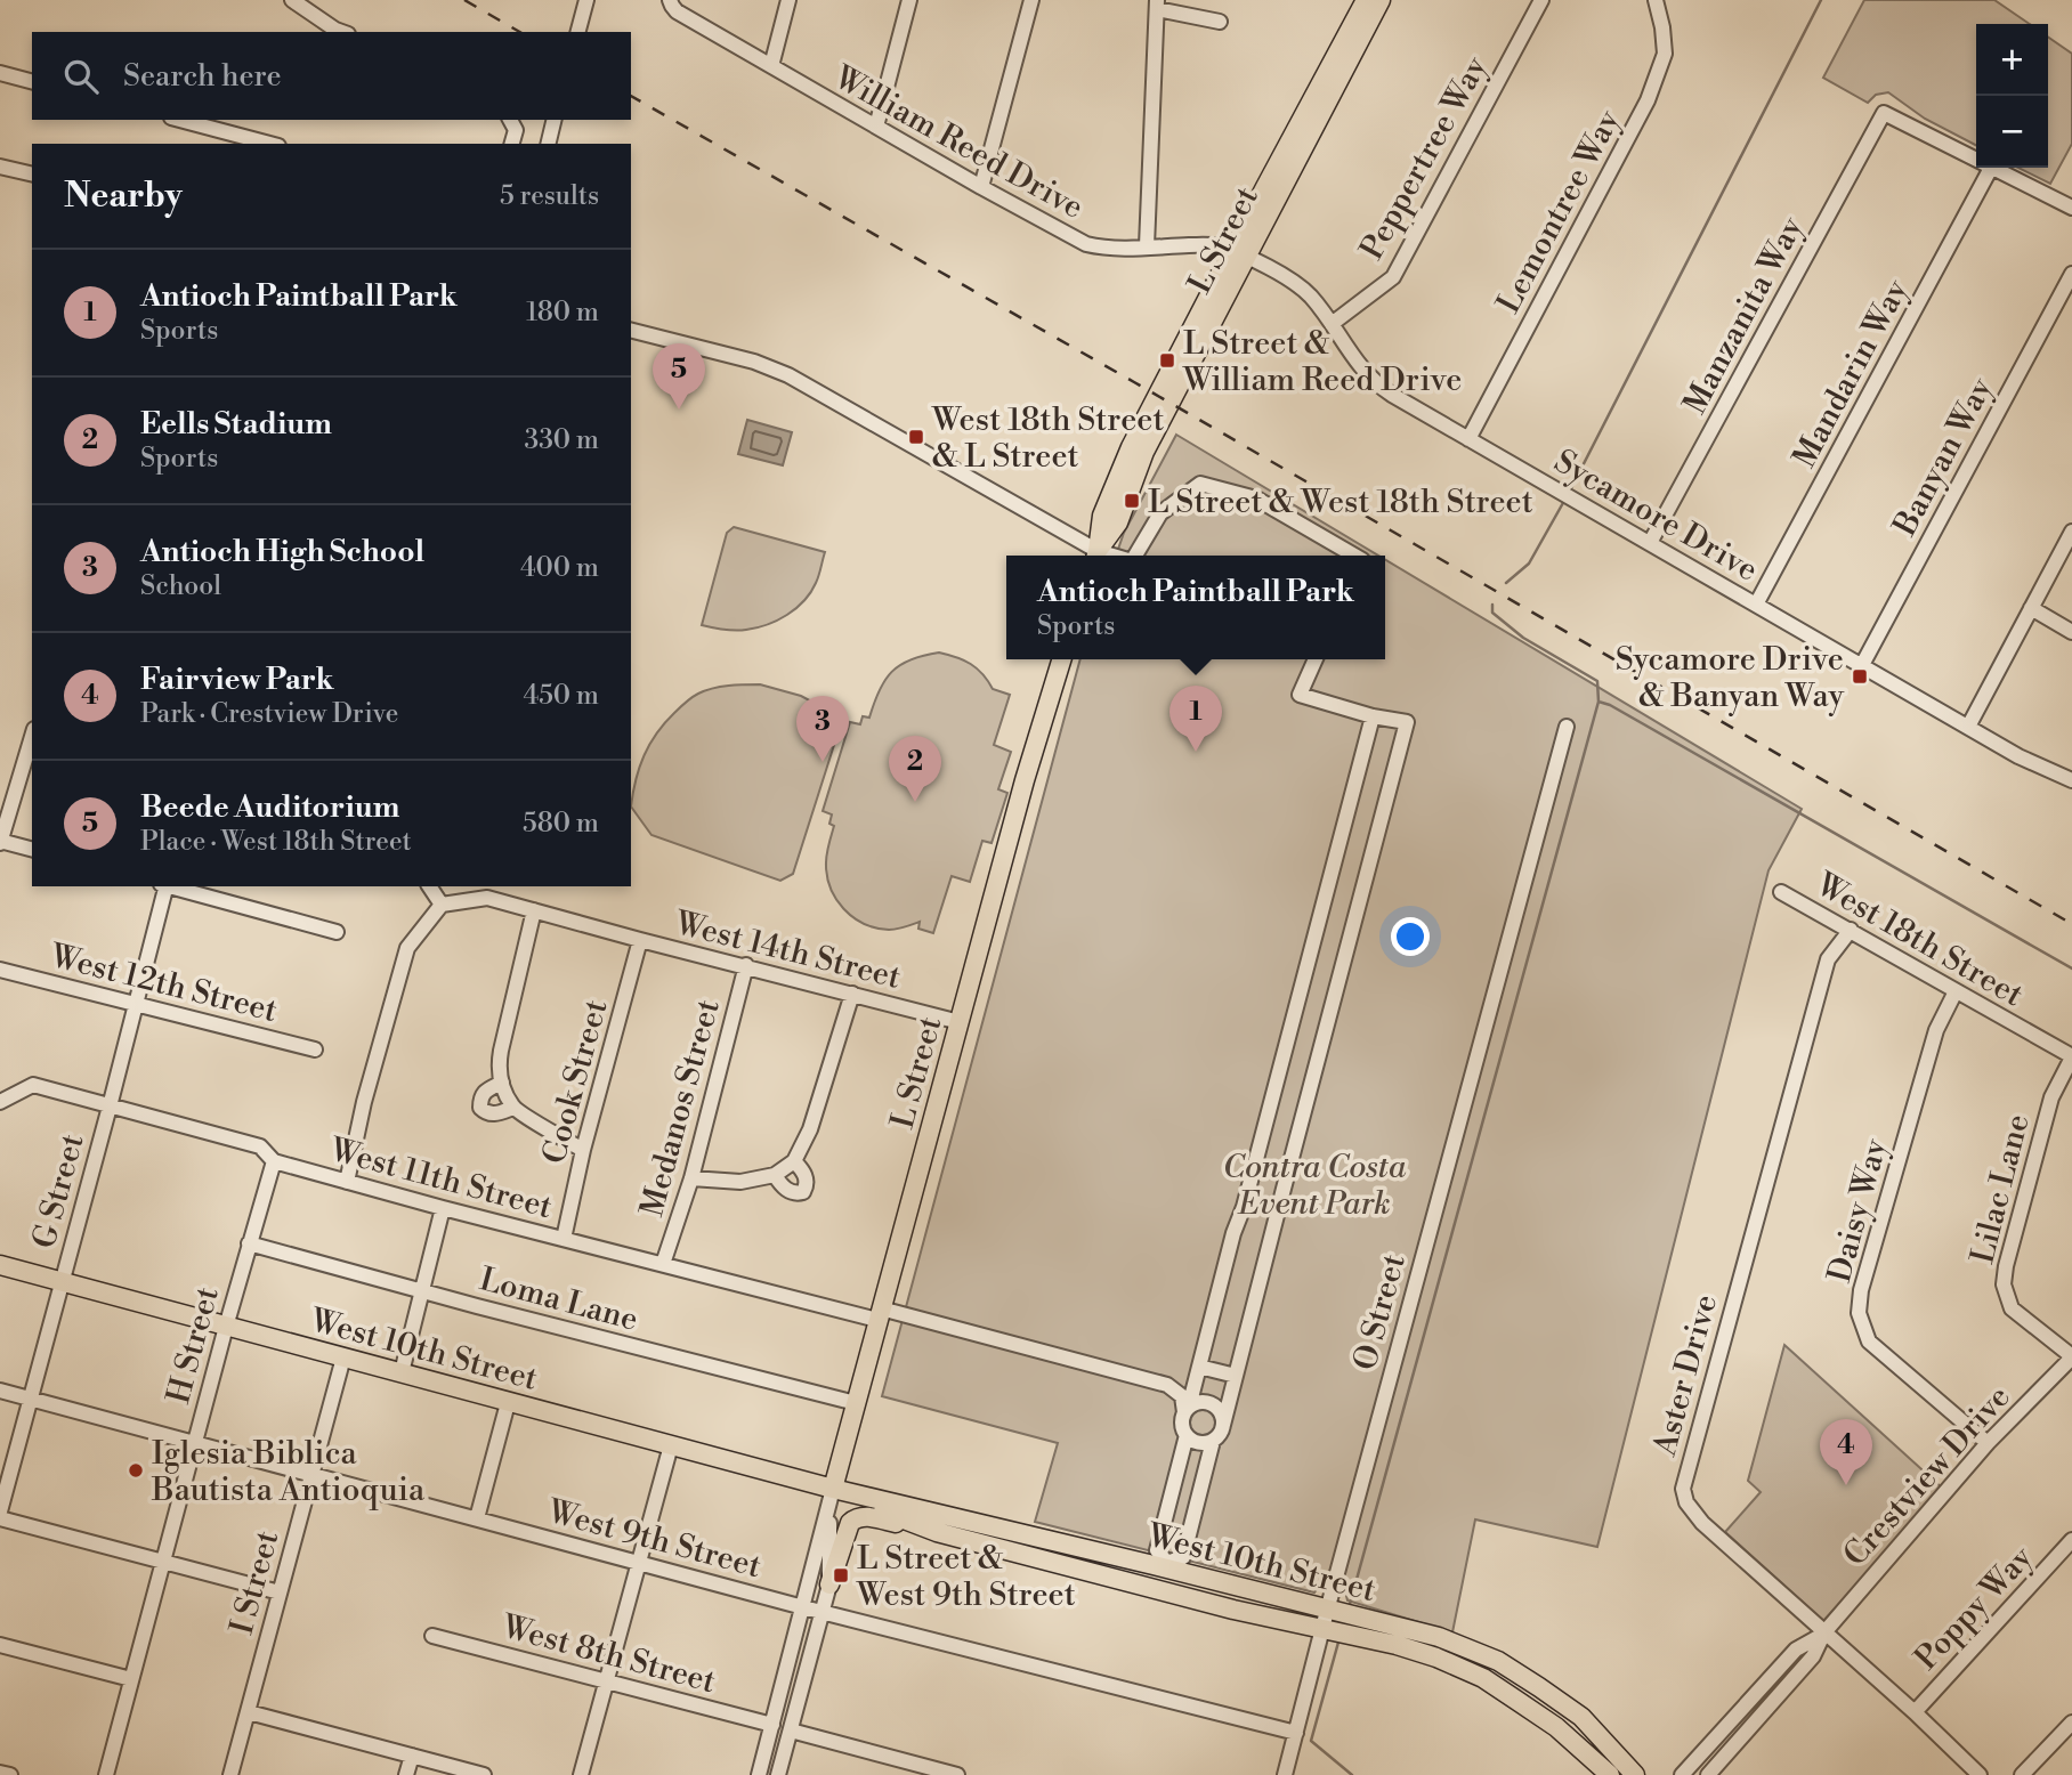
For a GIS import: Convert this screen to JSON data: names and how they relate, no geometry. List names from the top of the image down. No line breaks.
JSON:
{"streets":{"main road":["L Street","West 10th Street"],"street":["William Reed Drive","Peppertree Way","Lemontree Way","Manzanita Way","Mandarin Way","Banyan Way","Sycamore Drive","West 18th Street","West 14th Street","West 12th Street","Cook Street","Medanos Street","West 11th Street","Lilac Lane","G Street","Daisy Way","Loma Lane","O Street","H Street","Aster Drive","Crestview Drive","West 9th Street","I Street","Poppy Way","West 8th Street"]},"crossings":[["William Reed Drive","L Street"],["William Reed Drive","Sycamore Drive"],["Peppertree Way","Sycamore Drive"],["Lemontree Way","Sycamore Drive"],["L Street","Sycamore Drive"],["L Street","West 14th Street"],["L Street","West 11th Street"],["L Street","Loma Lane"],["L Street","West 10th Street"],["L Street","West 9th Street"],["L Street","West 8th Street"],["Manzanita Way","Sycamore Drive"],["Mandarin Way","Sycamore Drive"],["Banyan Way","Sycamore Drive"],["West 18th Street","Lilac Lane"],["West 18th Street","Daisy Way"],["West 18th Street","Aster Drive"],["West 14th Street","Cook Street"],["West 14th Street","Medanos Street"],["West 12th Street","G Street"],["Cook Street","West 11th Street"],["Medanos Street","West 11th Street"],["West 11th Street","G Street"],["West 11th Street","H Street"],["Lilac Lane","Crestview Drive"],["G Street","West 10th Street"],["G Street","West 9th Street"],["Daisy Way","Crestview Drive"],["Loma Lane","H Street"],["O Street","West 10th Street"],["O Street","West 9th Street"],["H Street","West 10th Street"],["H Street","West 9th Street"],["West 10th Street","I Street"],["Aster Drive","Crestview Drive"],["Aster Drive","Poppy Way"],["West 9th Street","I Street"]],"parks":["Contra Costa Event Park"],"places":{"transit":["L Street & William Reed Drive","West 18th Street & L Street","L Street & West 18th Street","Sycamore Drive & Banyan Way","L Street & West 9th Street"],"other":["Iglesia Biblica Bautista Antioquia"]},"page":{"map_buttons":["+","−"],"search":"Search here","heading":["Nearby","5 results"],"list":[{"mark":"1","name":"Antioch Paintball Park","note":"Sports","value":"180 m"},{"mark":"2","name":"Eells Stadium","note":"Sports","value":"330 m"},{"mark":"3","name":"Antioch High School","note":"School","value":"400 m"},{"mark":"4","name":"Fairview Park","note":"Park · Crestview Drive","value":"450 m"},{"mark":"5","name":"Beede Auditorium","note":"Place · West 18th Street","value":"580 m"}],"pins":["5","1","3","2","4"],"popup":["Antioch Paintball Park","Sports"]}}
